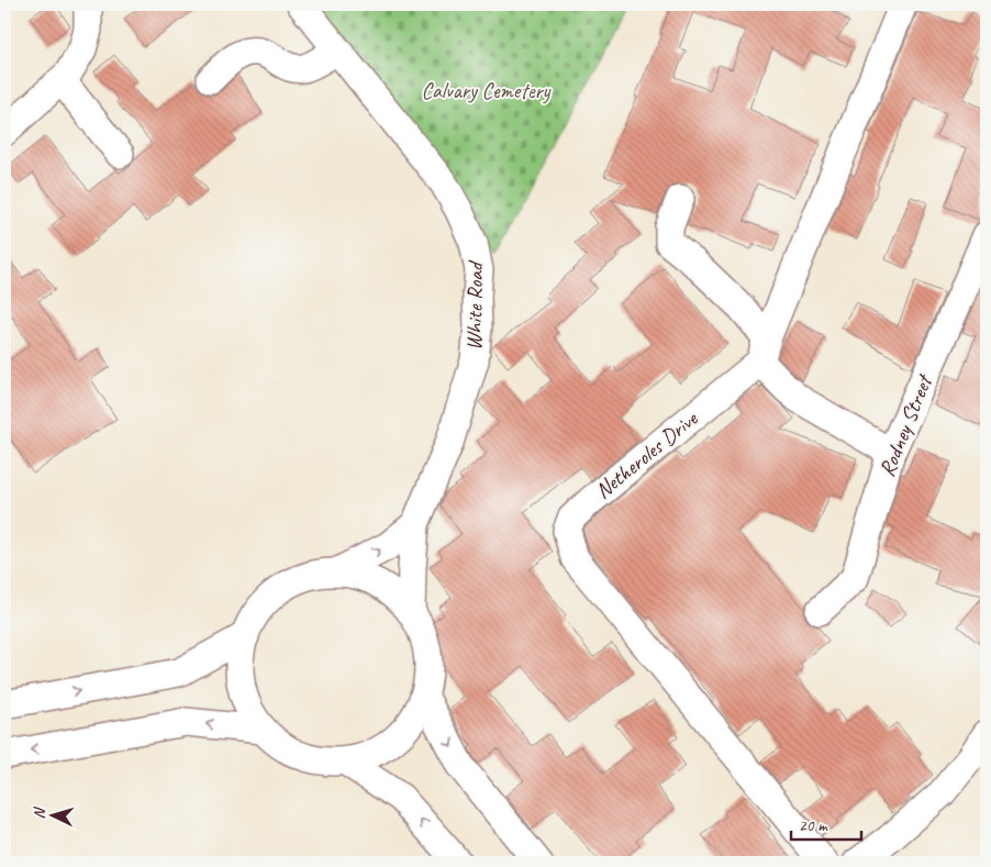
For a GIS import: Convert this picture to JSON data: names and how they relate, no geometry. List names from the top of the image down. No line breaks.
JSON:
{"streets":{"street":["White Road","Rodney Street","Netheroles Drive"]},"parks":["Calvary Cemetery"],"scale_bar":"20 m","north":"left"}
